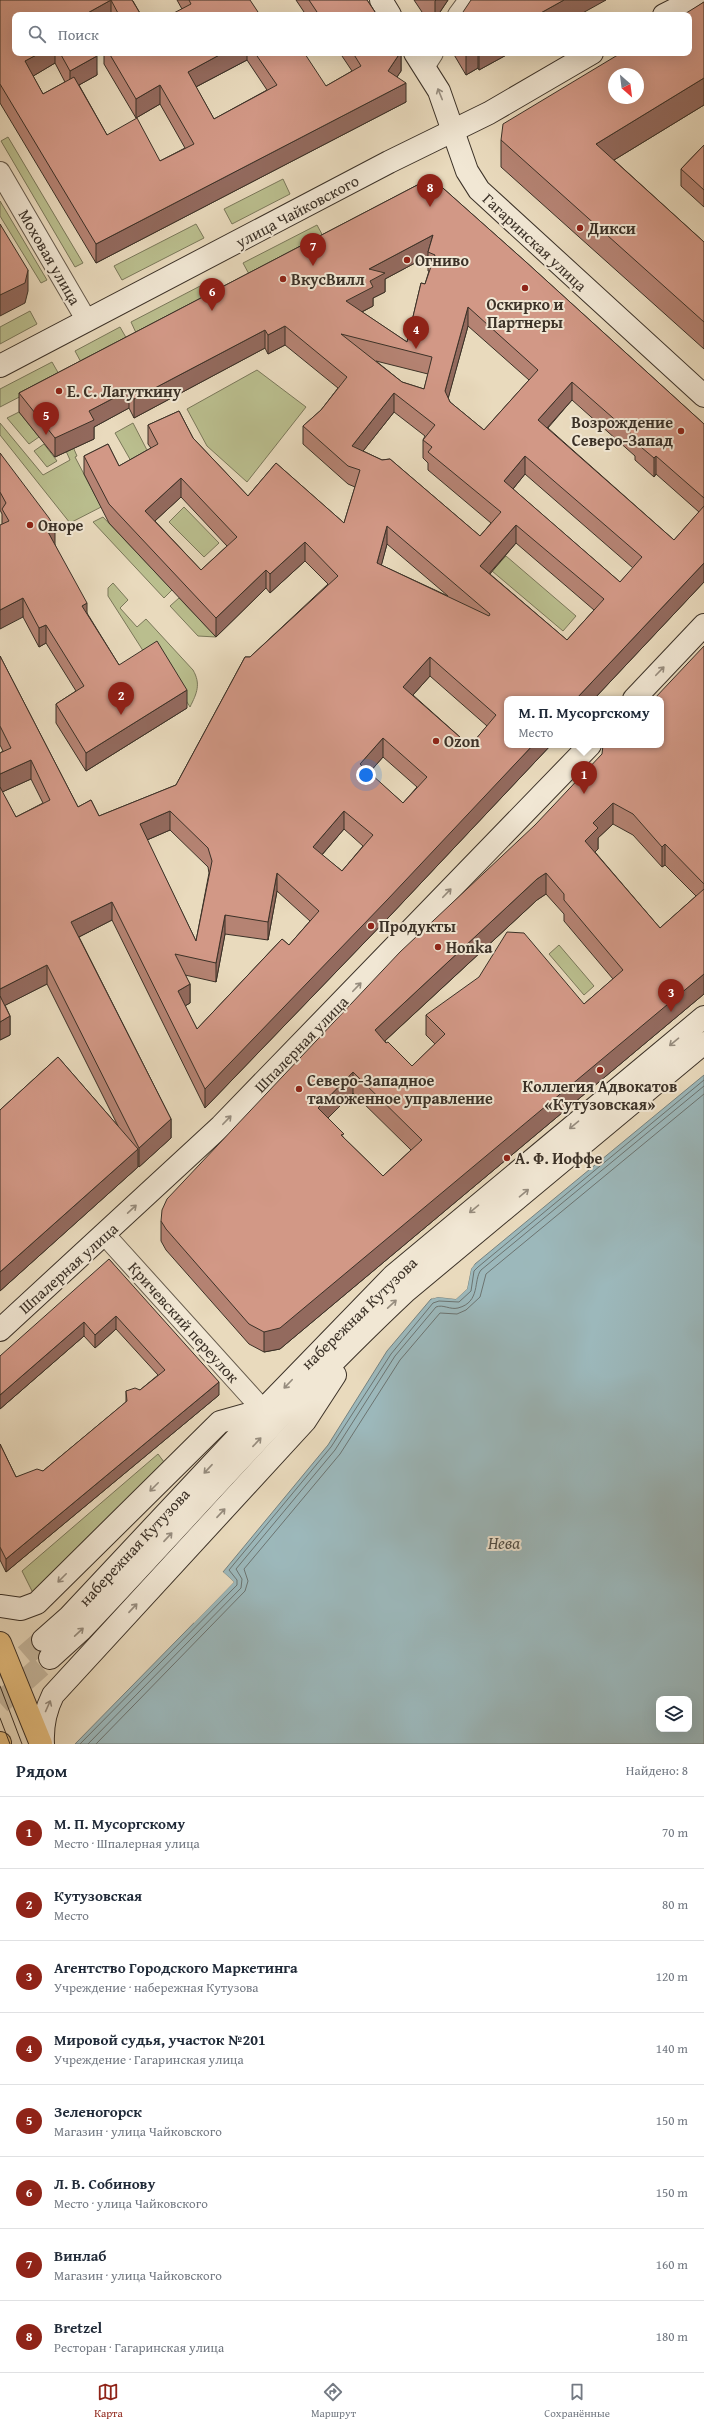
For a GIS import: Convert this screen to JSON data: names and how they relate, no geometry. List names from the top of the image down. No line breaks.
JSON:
{"streets":{"main road":["улица Чайковского","Гагаринская улица","Шпалерная улица","набережная Кутузова"],"street":["Моховая улица","Кричевский переулок"]},"crossings":[["улица Чайковского","Гагаринская улица"],["улица Чайковского","Моховая улица"],["Шпалерная улица","Кричевский переулок"],["набережная Кутузова","Кричевский переулок"]],"one_way":["Шпалерная улица"],"water":["Нева"],"places":["Дикси","Огниво","ВкусВилл","Оскирко и Партнеры","Е. С. Лагуткину","Возрождение Северо-Запад","Оноре","Ozon","Продукты","Honka","Коллегия Адвокатов «Кутузовская»","Северо-Западное таможенное управление","А. Ф. Иоффе"],"north":"bottom right","page":{"search":"Поиск","pins":["8","7","6","4","5","2","1","3"],"popup":["М. П. Мусоргскому","Место"],"heading":["Рядом","Найдено: 8"],"list":[{"mark":"1","name":"М. П. Мусоргскому","note":"Место · Шпалерная улица","value":"70 m"},{"mark":"2","name":"Кутузовская","note":"Место","value":"80 m"},{"mark":"3","name":"Агентство Городского Маркетинга","note":"Учреждение · набережная Кутузова","value":"120 m"},{"mark":"4","name":"Мировой судья, участок №201","note":"Учреждение · Гагаринская улица","value":"140 m"},{"mark":"5","name":"Зеленогорск","note":"Магазин · улица Чайковского","value":"150 m"},{"mark":"6","name":"Л. В. Собинову","note":"Место · улица Чайковского","value":"150 m"},{"mark":"7","name":"Винлаб","note":"Магазин · улица Чайковского","value":"160 m"},{"mark":"8","name":"Bretzel","note":"Ресторан · Гагаринская улица","value":"180 m"}],"nav":["Карта","Маршрут","Сохранённые"]}}
